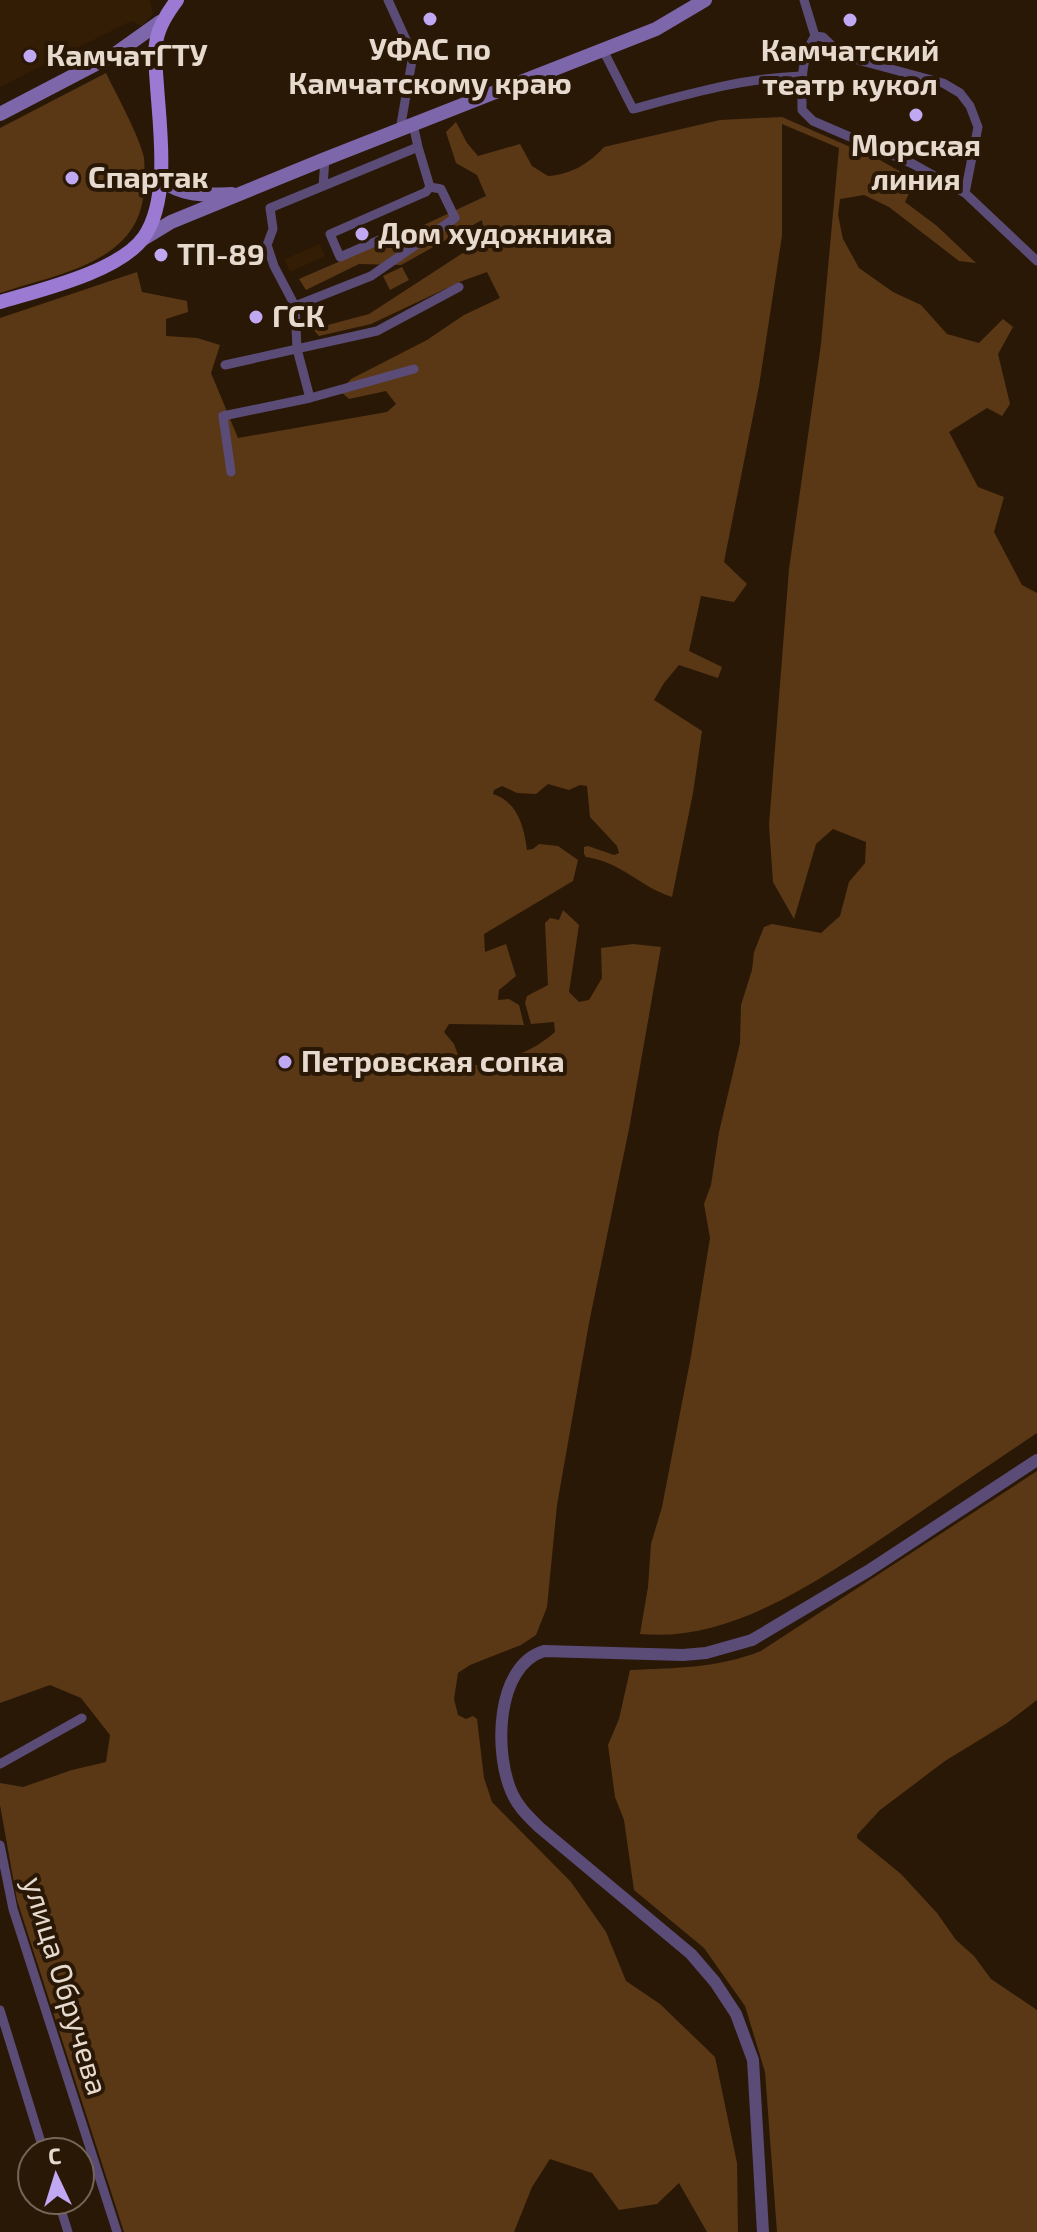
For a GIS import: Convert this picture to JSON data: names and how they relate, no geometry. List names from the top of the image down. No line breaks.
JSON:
{"streets":{"street":["улица Обручева"]},"places":["УФАС по Камчатскому краю","Камчатский театр кукол","КамчатГТУ","Морская линия","Спартак","Дом художника","ТП-89","ГСК","Петровская сопка"],"north":"top"}
